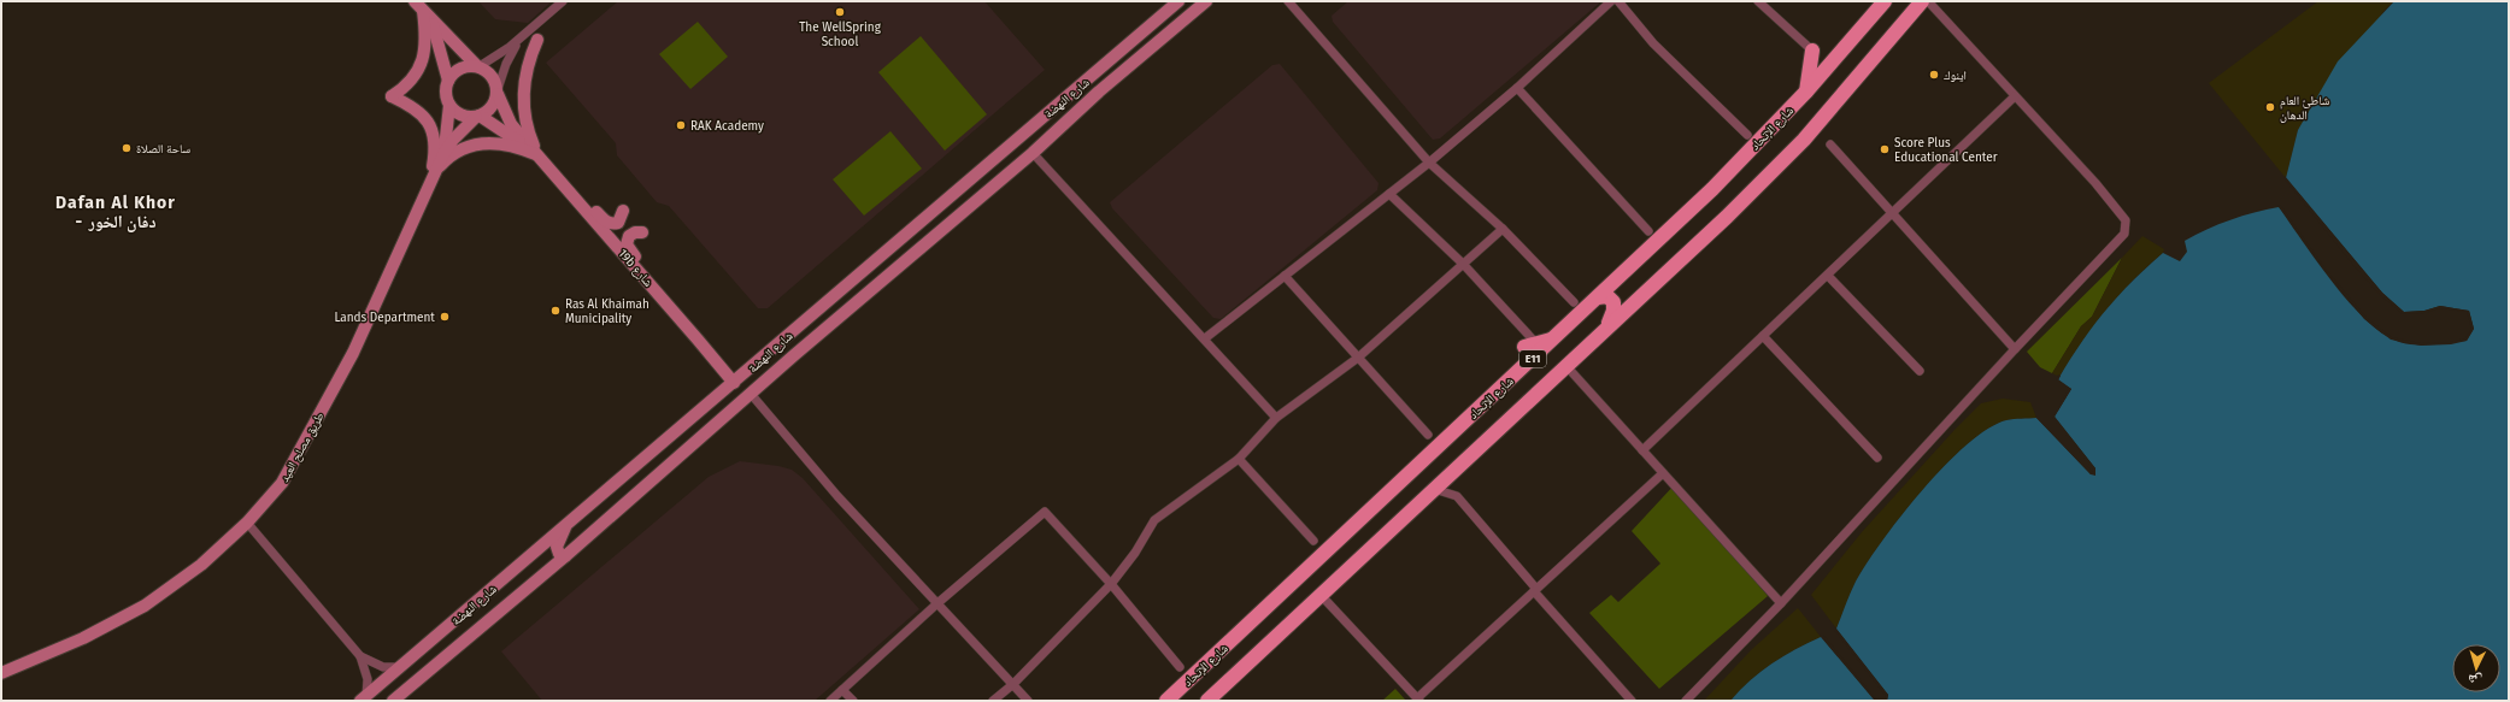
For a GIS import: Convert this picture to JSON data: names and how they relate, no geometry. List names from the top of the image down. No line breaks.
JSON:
{"streets":{"main road":["شارع النهضة","شارع الإتحاد","19b شارع","E11","طريق مصلح العيد"]},"crossings":[["شارع النهضة","19b شارع"],["19b شارع","طريق مصلح العيد"]],"districts":["Dafan Al Khor - دفان الخور"],"places":["The WellSpring School","اينوك","شاطئ العام الدهان","RAK Academy","ساحة الصلاة","Score Plus Educational Center","Ras Al Khaimah Municipality","Lands Department"],"north":"bottom"}
